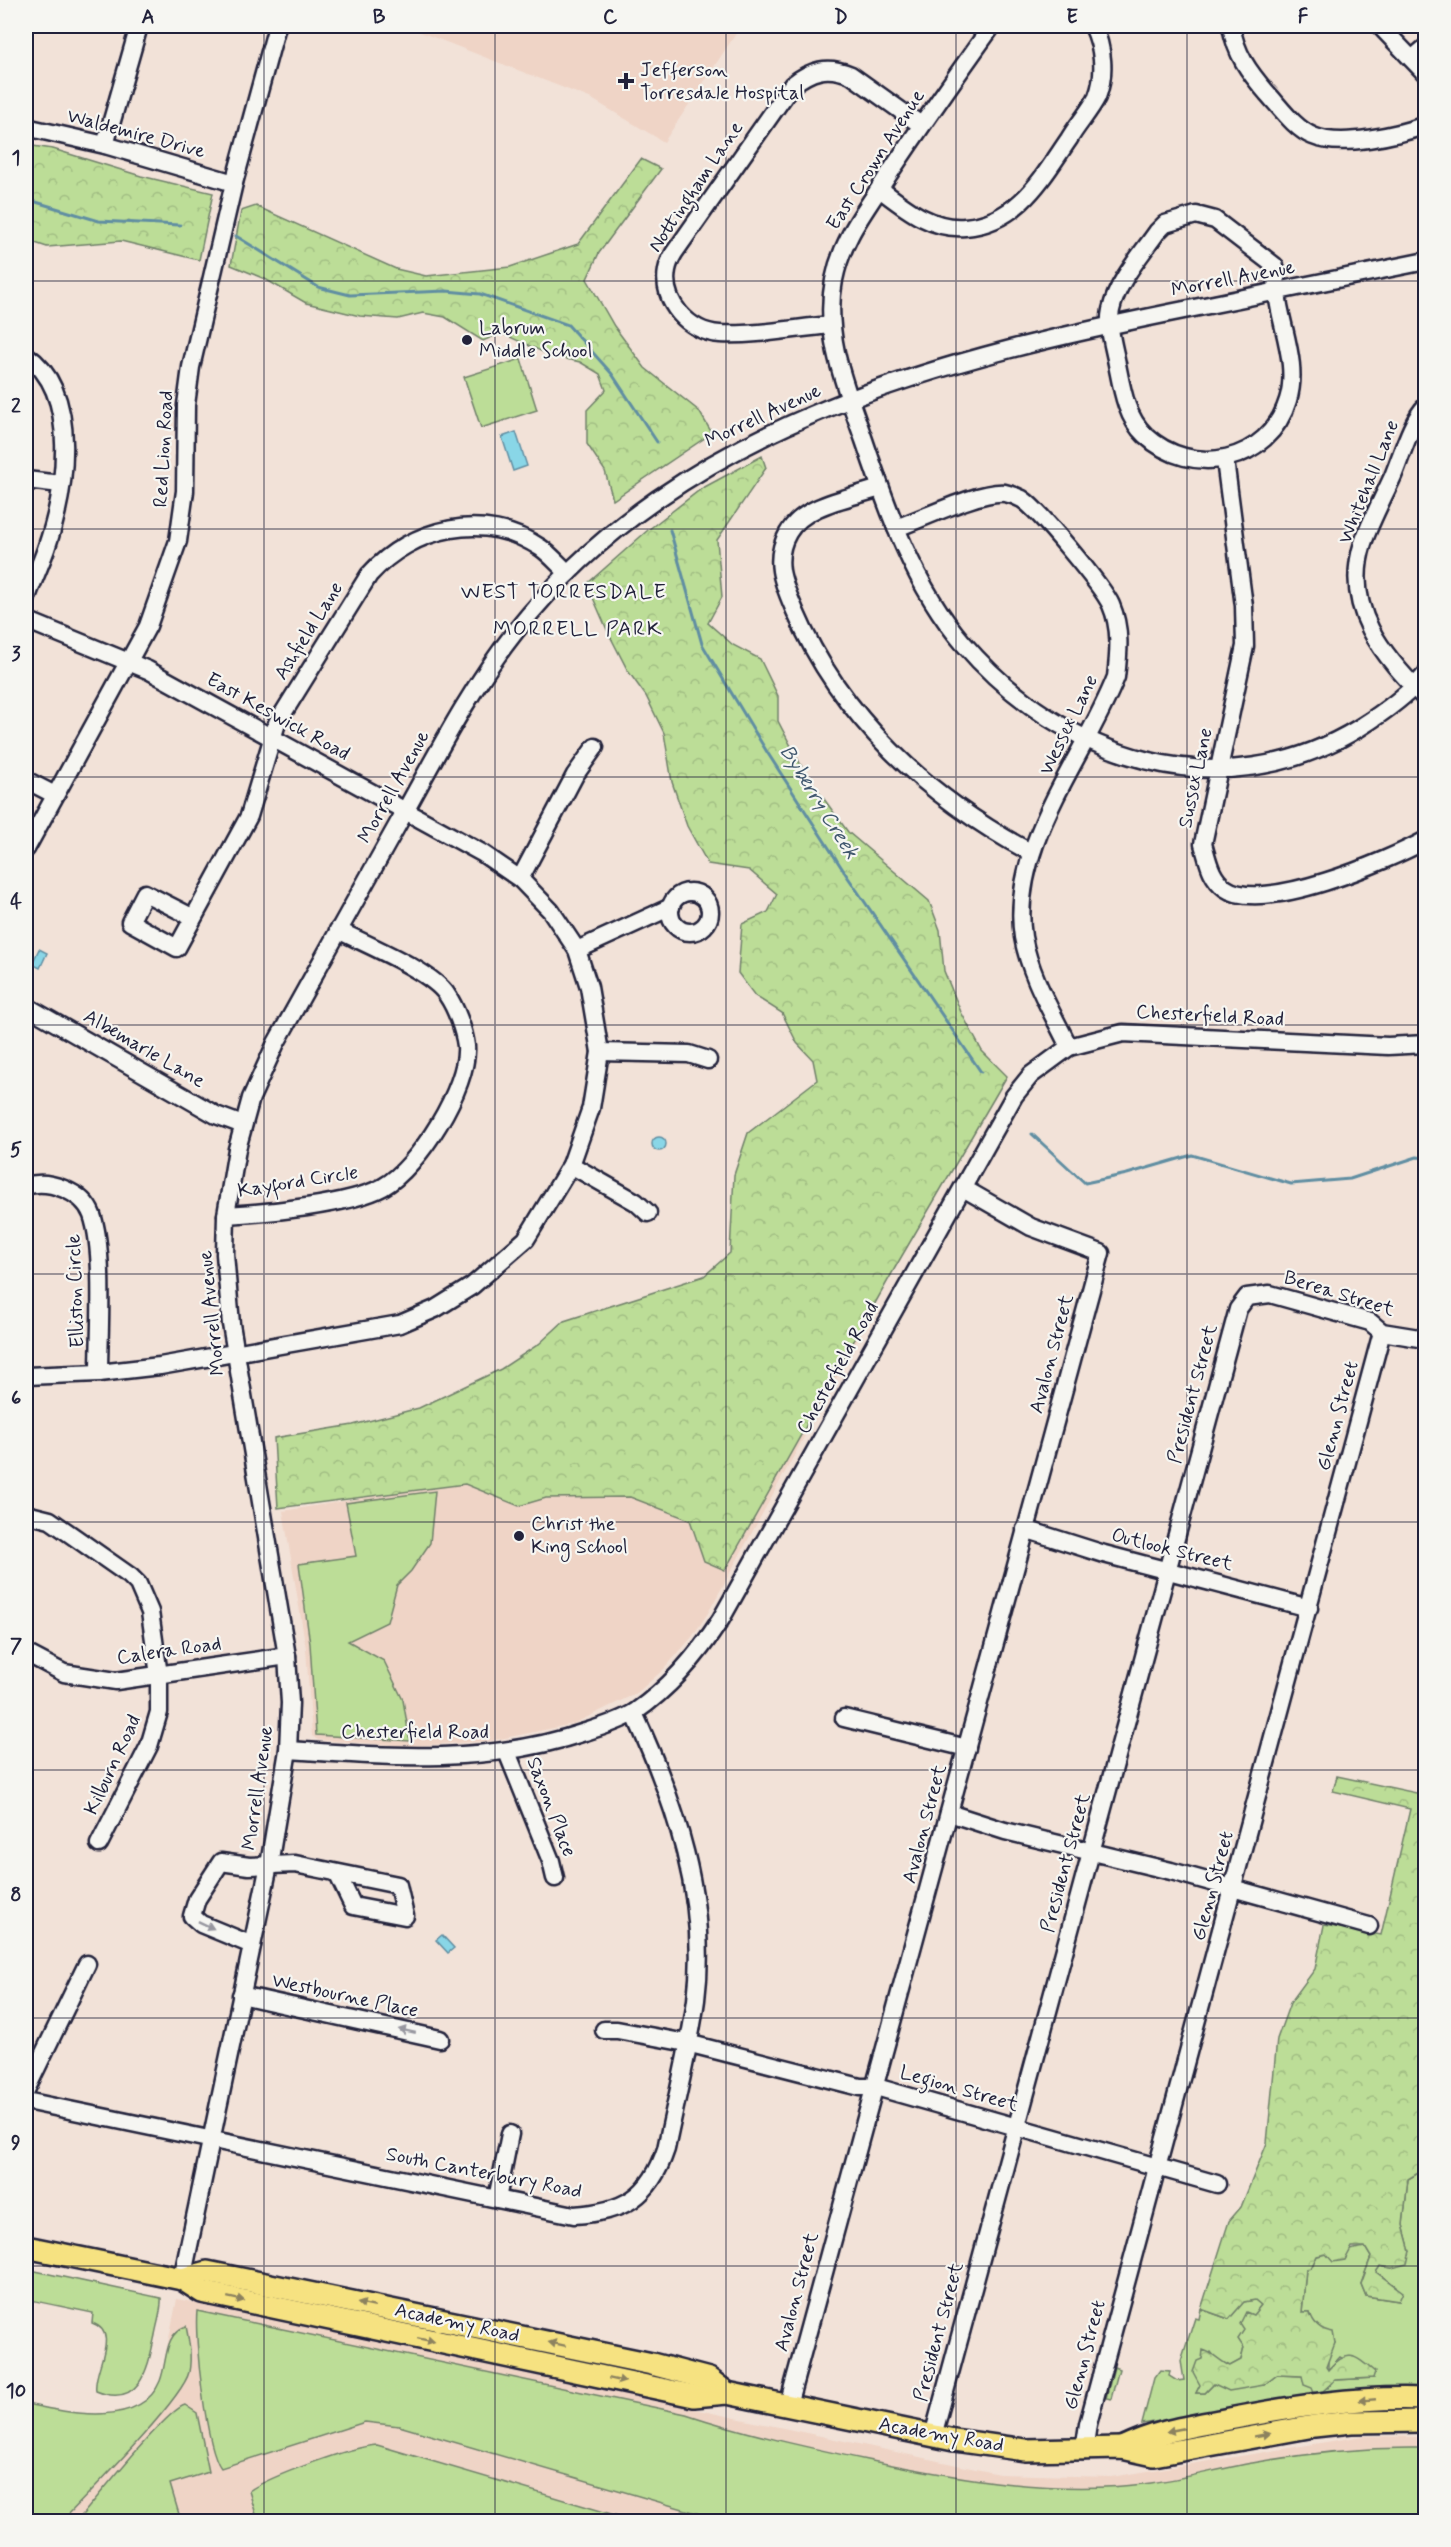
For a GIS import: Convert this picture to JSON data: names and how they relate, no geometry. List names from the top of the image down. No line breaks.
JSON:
{"streets":{"main road":["Academy Road"],"street":["Waldemire Drive","East Crown Avenue","Nottingham Lane","Morrell Avenue","Red Lion Road","Whitehall Lane","Ashfield Lane","East Keswick Road","Wessex Lane","Sussex Lane","Chesterfield Road","Albemarle Lane","Kayford Circle","Elliston Circle","Berea Street","Avalon Street","President Street","Glenn Street","Outlook Street","Calera Road","Kilburn Road","Saxon Place","Westbourne Place","Legion Street","South Canterbury Road"]},"crossings":[["Waldemire Drive","Red Lion Road"],["East Crown Avenue","Nottingham Lane"],["East Crown Avenue","Morrell Avenue"],["East Crown Avenue","Whitehall Lane"],["East Crown Avenue","Wessex Lane"],["East Crown Avenue","Sussex Lane"],["Morrell Avenue","Ashfield Lane"],["Morrell Avenue","East Keswick Road"],["Morrell Avenue","Sussex Lane"],["Morrell Avenue","Chesterfield Road"],["Morrell Avenue","Albemarle Lane"],["Morrell Avenue","Kayford Circle"],["Morrell Avenue","Calera Road"],["Morrell Avenue","Westbourne Place"],["Morrell Avenue","South Canterbury Road"],["Morrell Avenue","Academy Road"],["Red Lion Road","East Keswick Road"],["Ashfield Lane","East Keswick Road"],["East Keswick Road","Elliston Circle"],["Wessex Lane","Chesterfield Road"],["Chesterfield Road","Avalon Street"],["Chesterfield Road","Saxon Place"],["Chesterfield Road","South Canterbury Road"],["Berea Street","President Street"],["Berea Street","Glenn Street"],["Avalon Street","Outlook Street"],["Avalon Street","Legion Street"],["Avalon Street","Academy Road"],["President Street","Outlook Street"],["President Street","Legion Street"],["President Street","Academy Road"],["Glenn Street","Outlook Street"],["Glenn Street","Legion Street"],["Glenn Street","Academy Road"],["Calera Road","Kilburn Road"],["Legion Street","South Canterbury Road"]],"districts":["WEST TORRESDALE","MORRELL PARK"],"water":["Byberry Creek"],"places":{"health":["Jefferson Torresdale Hospital"],"other":["Labrum Middle School","Christ the King School"]},"grid":{"columns":["A","B","C","D","E","F"],"rows":["1","2","3","4","5","6","7","8","9","10"]}}
